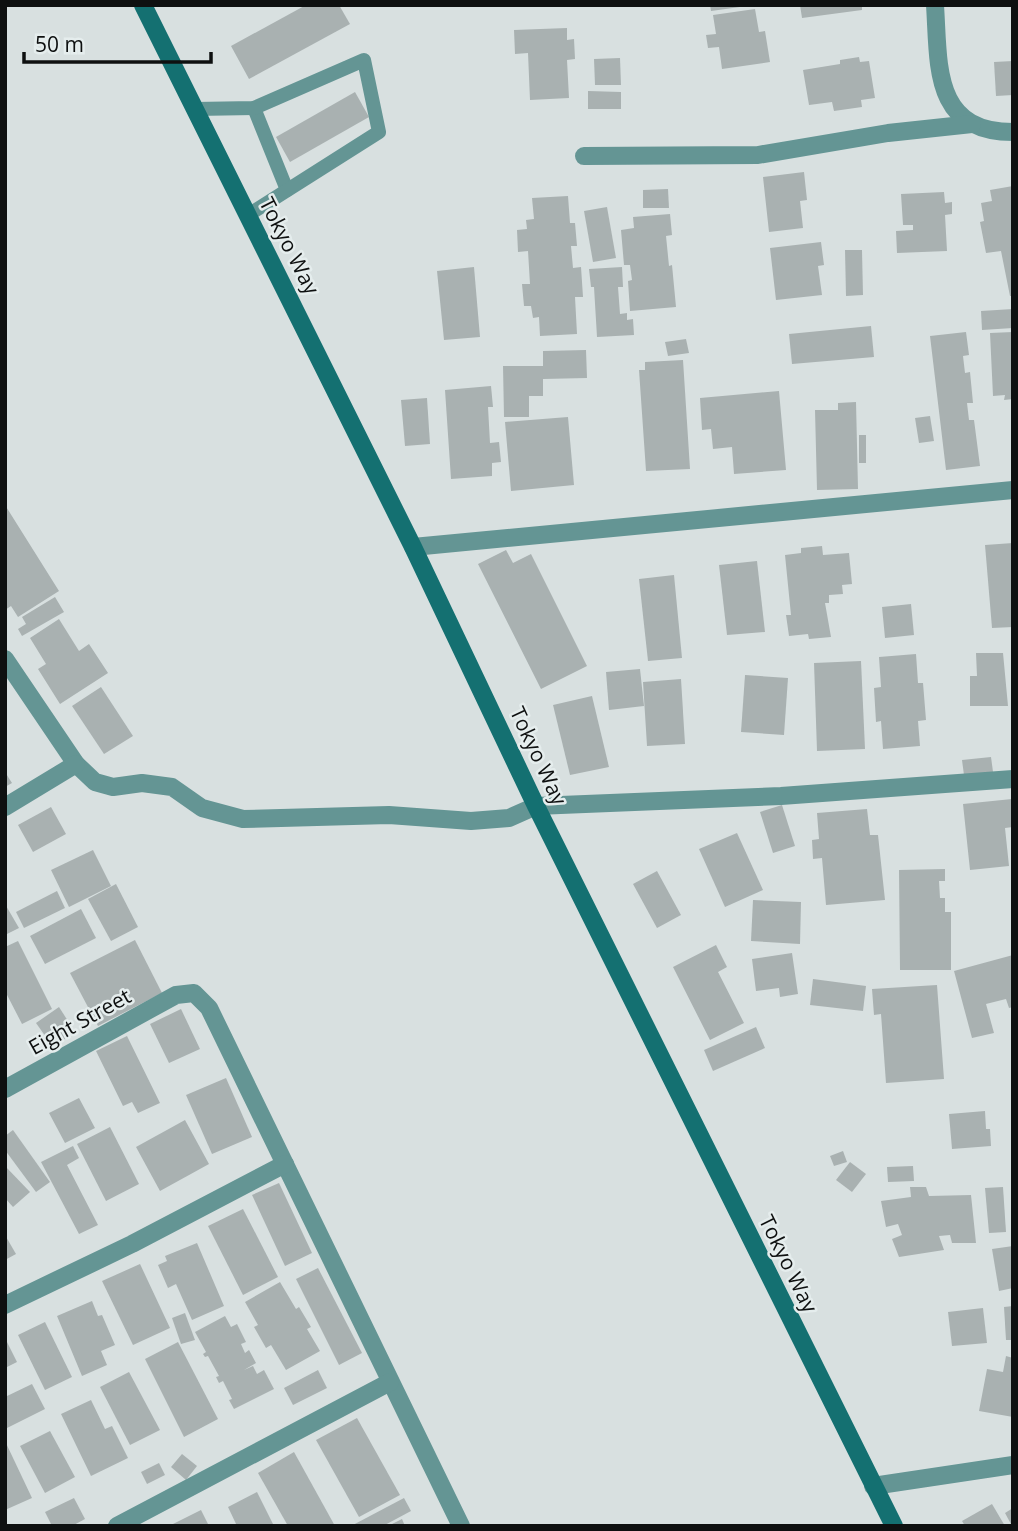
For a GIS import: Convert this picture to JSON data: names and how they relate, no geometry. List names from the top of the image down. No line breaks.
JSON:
{"streets":{"main road":["Tokyo Way"],"street":["Eight Street"]},"scale_bar":"50 m"}
